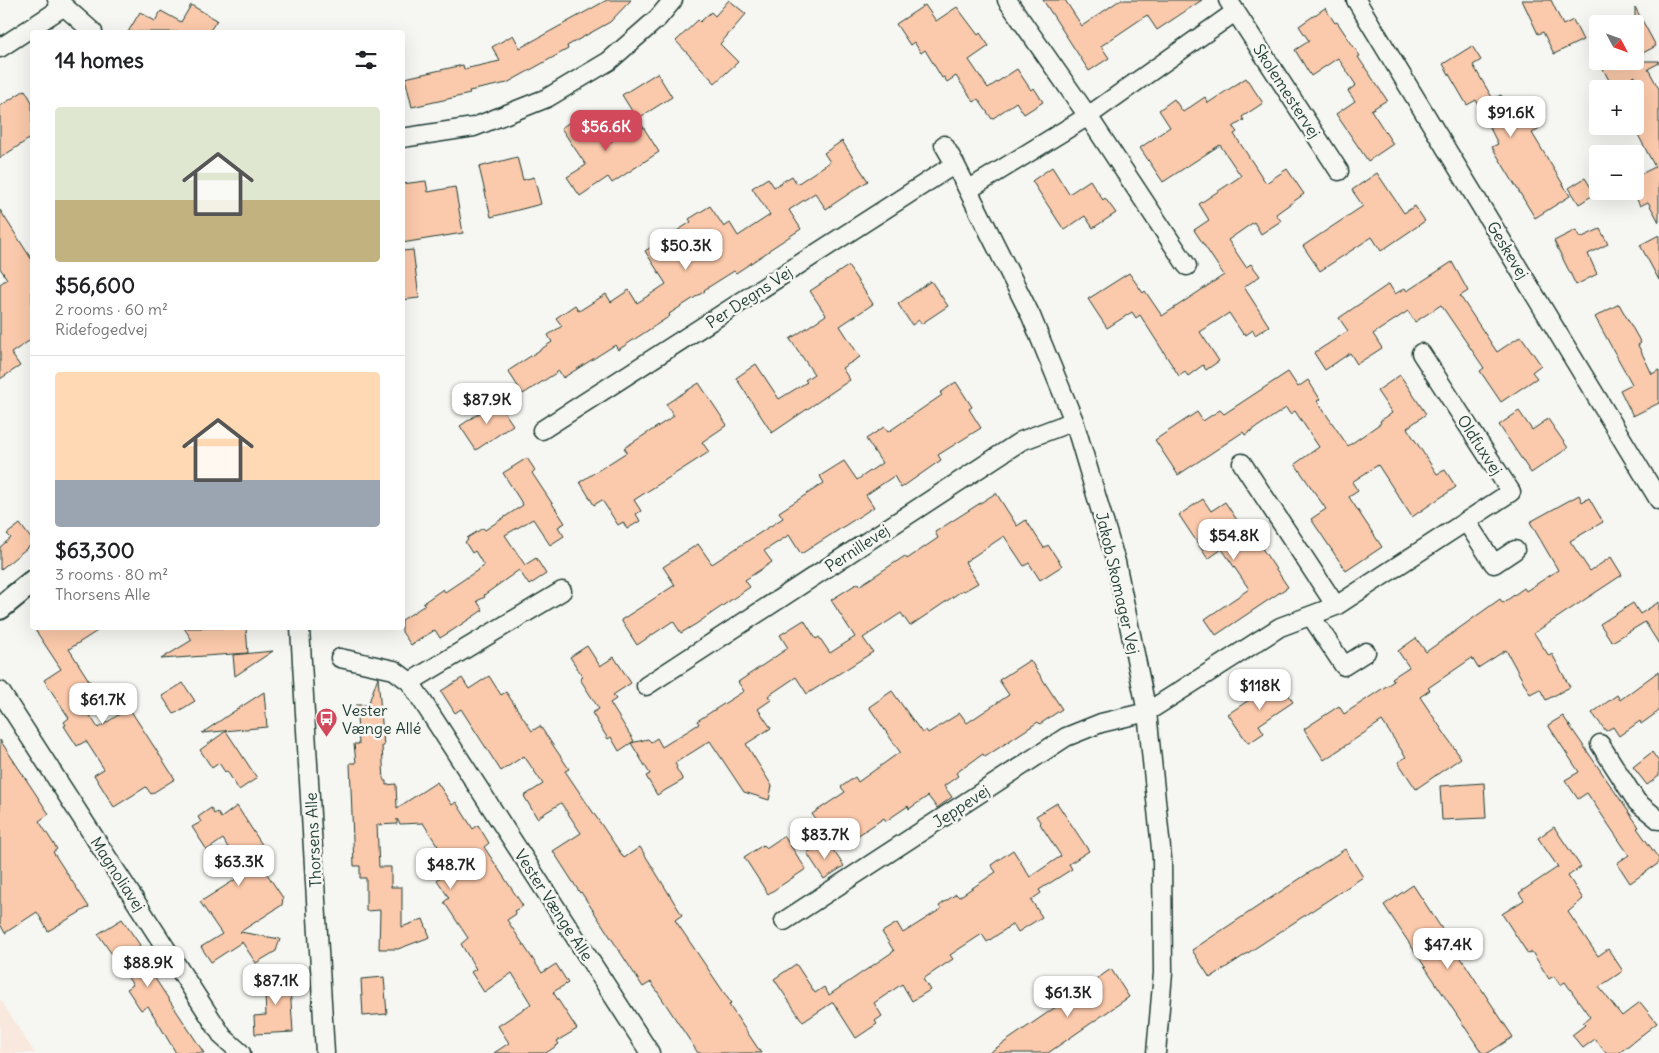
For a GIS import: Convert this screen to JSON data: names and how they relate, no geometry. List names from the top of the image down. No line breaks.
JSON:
{"streets":{"street":["Skolemestervej","Geskevej","Per Degns Vej","Oldfuxvej","Pernillevej","Jakob Skomager Vej","Jeppevej","Thorsens Alle","Magnoliavej","Vester Vænge Alle"]},"crossings":[["Skolemestervej","Jakob Skomager Vej"],["Per Degns Vej","Jakob Skomager Vej"],["Oldfuxvej","Jakob Skomager Vej"],["Oldfuxvej","Jeppevej"],["Pernillevej","Jakob Skomager Vej"],["Jakob Skomager Vej","Jeppevej"]],"places":{"bus stop":["Vester Vænge Allé"]},"north":"bottom right","page":{"map_buttons":["+","−"],"heading":"14 homes","list":[{"name":"$56,600","note":"2 rooms · 60 m² · Ridefogedvej"},{"name":"$63,300","note":"3 rooms · 80 m² · Thorsens Alle"}],"price":["$91.6K","$56.6K","$50.3K","$87.9K","$54.8K","$118K","$61.7K","$83.7K","$63.3K","$48.7K","$47.4K","$88.9K","$87.1K","$61.3K"]}}
